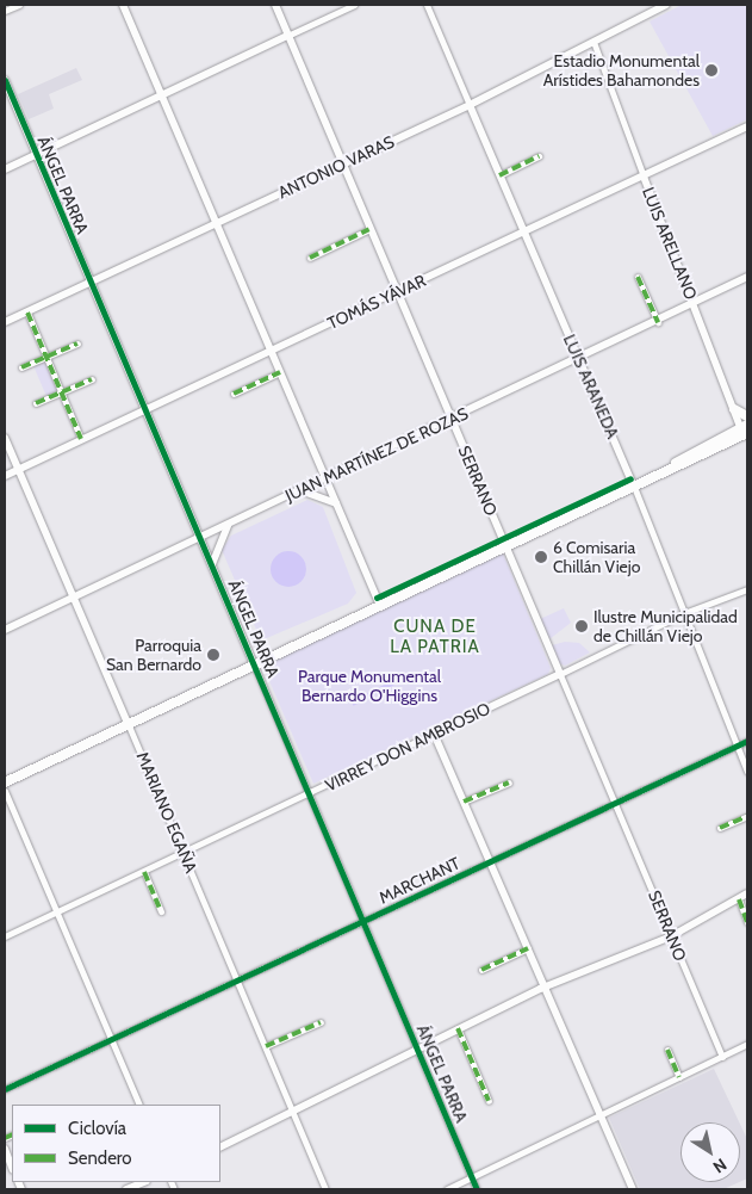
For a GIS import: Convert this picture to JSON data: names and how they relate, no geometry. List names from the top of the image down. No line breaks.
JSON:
{"streets":{"main road":["LUIS ARELLANO"],"street":["ANTONIO VARAS","ÁNGEL PARRA","TOMÁS YÁVAR","LUIS ARANEDA","JUAN MARTÍNEZ DE ROZAS","SERRANO","VIRREY DON AMBROSIO","MARIANO EGAÑA","MARCHANT"]},"crossings":[["ANTONIO VARAS","ÁNGEL PARRA"],["ANTONIO VARAS","LUIS ARELLANO"],["ANTONIO VARAS","LUIS ARANEDA"],["ANTONIO VARAS","SERRANO"],["ÁNGEL PARRA","TOMÁS YÁVAR"],["ÁNGEL PARRA","JUAN MARTÍNEZ DE ROZAS"],["ÁNGEL PARRA","VIRREY DON AMBROSIO"],["ÁNGEL PARRA","MARCHANT"],["LUIS ARELLANO","TOMÁS YÁVAR"],["LUIS ARELLANO","JUAN MARTÍNEZ DE ROZAS"],["TOMÁS YÁVAR","LUIS ARANEDA"],["TOMÁS YÁVAR","SERRANO"],["TOMÁS YÁVAR","MARIANO EGAÑA"],["LUIS ARANEDA","JUAN MARTÍNEZ DE ROZAS"],["LUIS ARANEDA","VIRREY DON AMBROSIO"],["LUIS ARANEDA","MARCHANT"],["JUAN MARTÍNEZ DE ROZAS","SERRANO"],["JUAN MARTÍNEZ DE ROZAS","MARIANO EGAÑA"],["SERRANO","VIRREY DON AMBROSIO"],["SERRANO","MARCHANT"],["VIRREY DON AMBROSIO","MARIANO EGAÑA"],["MARIANO EGAÑA","MARCHANT"]],"districts":["CUNA DE LA PATRIA"],"parks":["Parque Monumental Bernardo O'Higgins"],"places":["Estadio Monumental Arístides Bahamondes","6 Comisaria Chillán Viejo","Ilustre Municipalidad de Chillán Viejo","Parroquia San Bernardo"],"legend":["Ciclovía","Sendero"],"north":"bottom right"}
